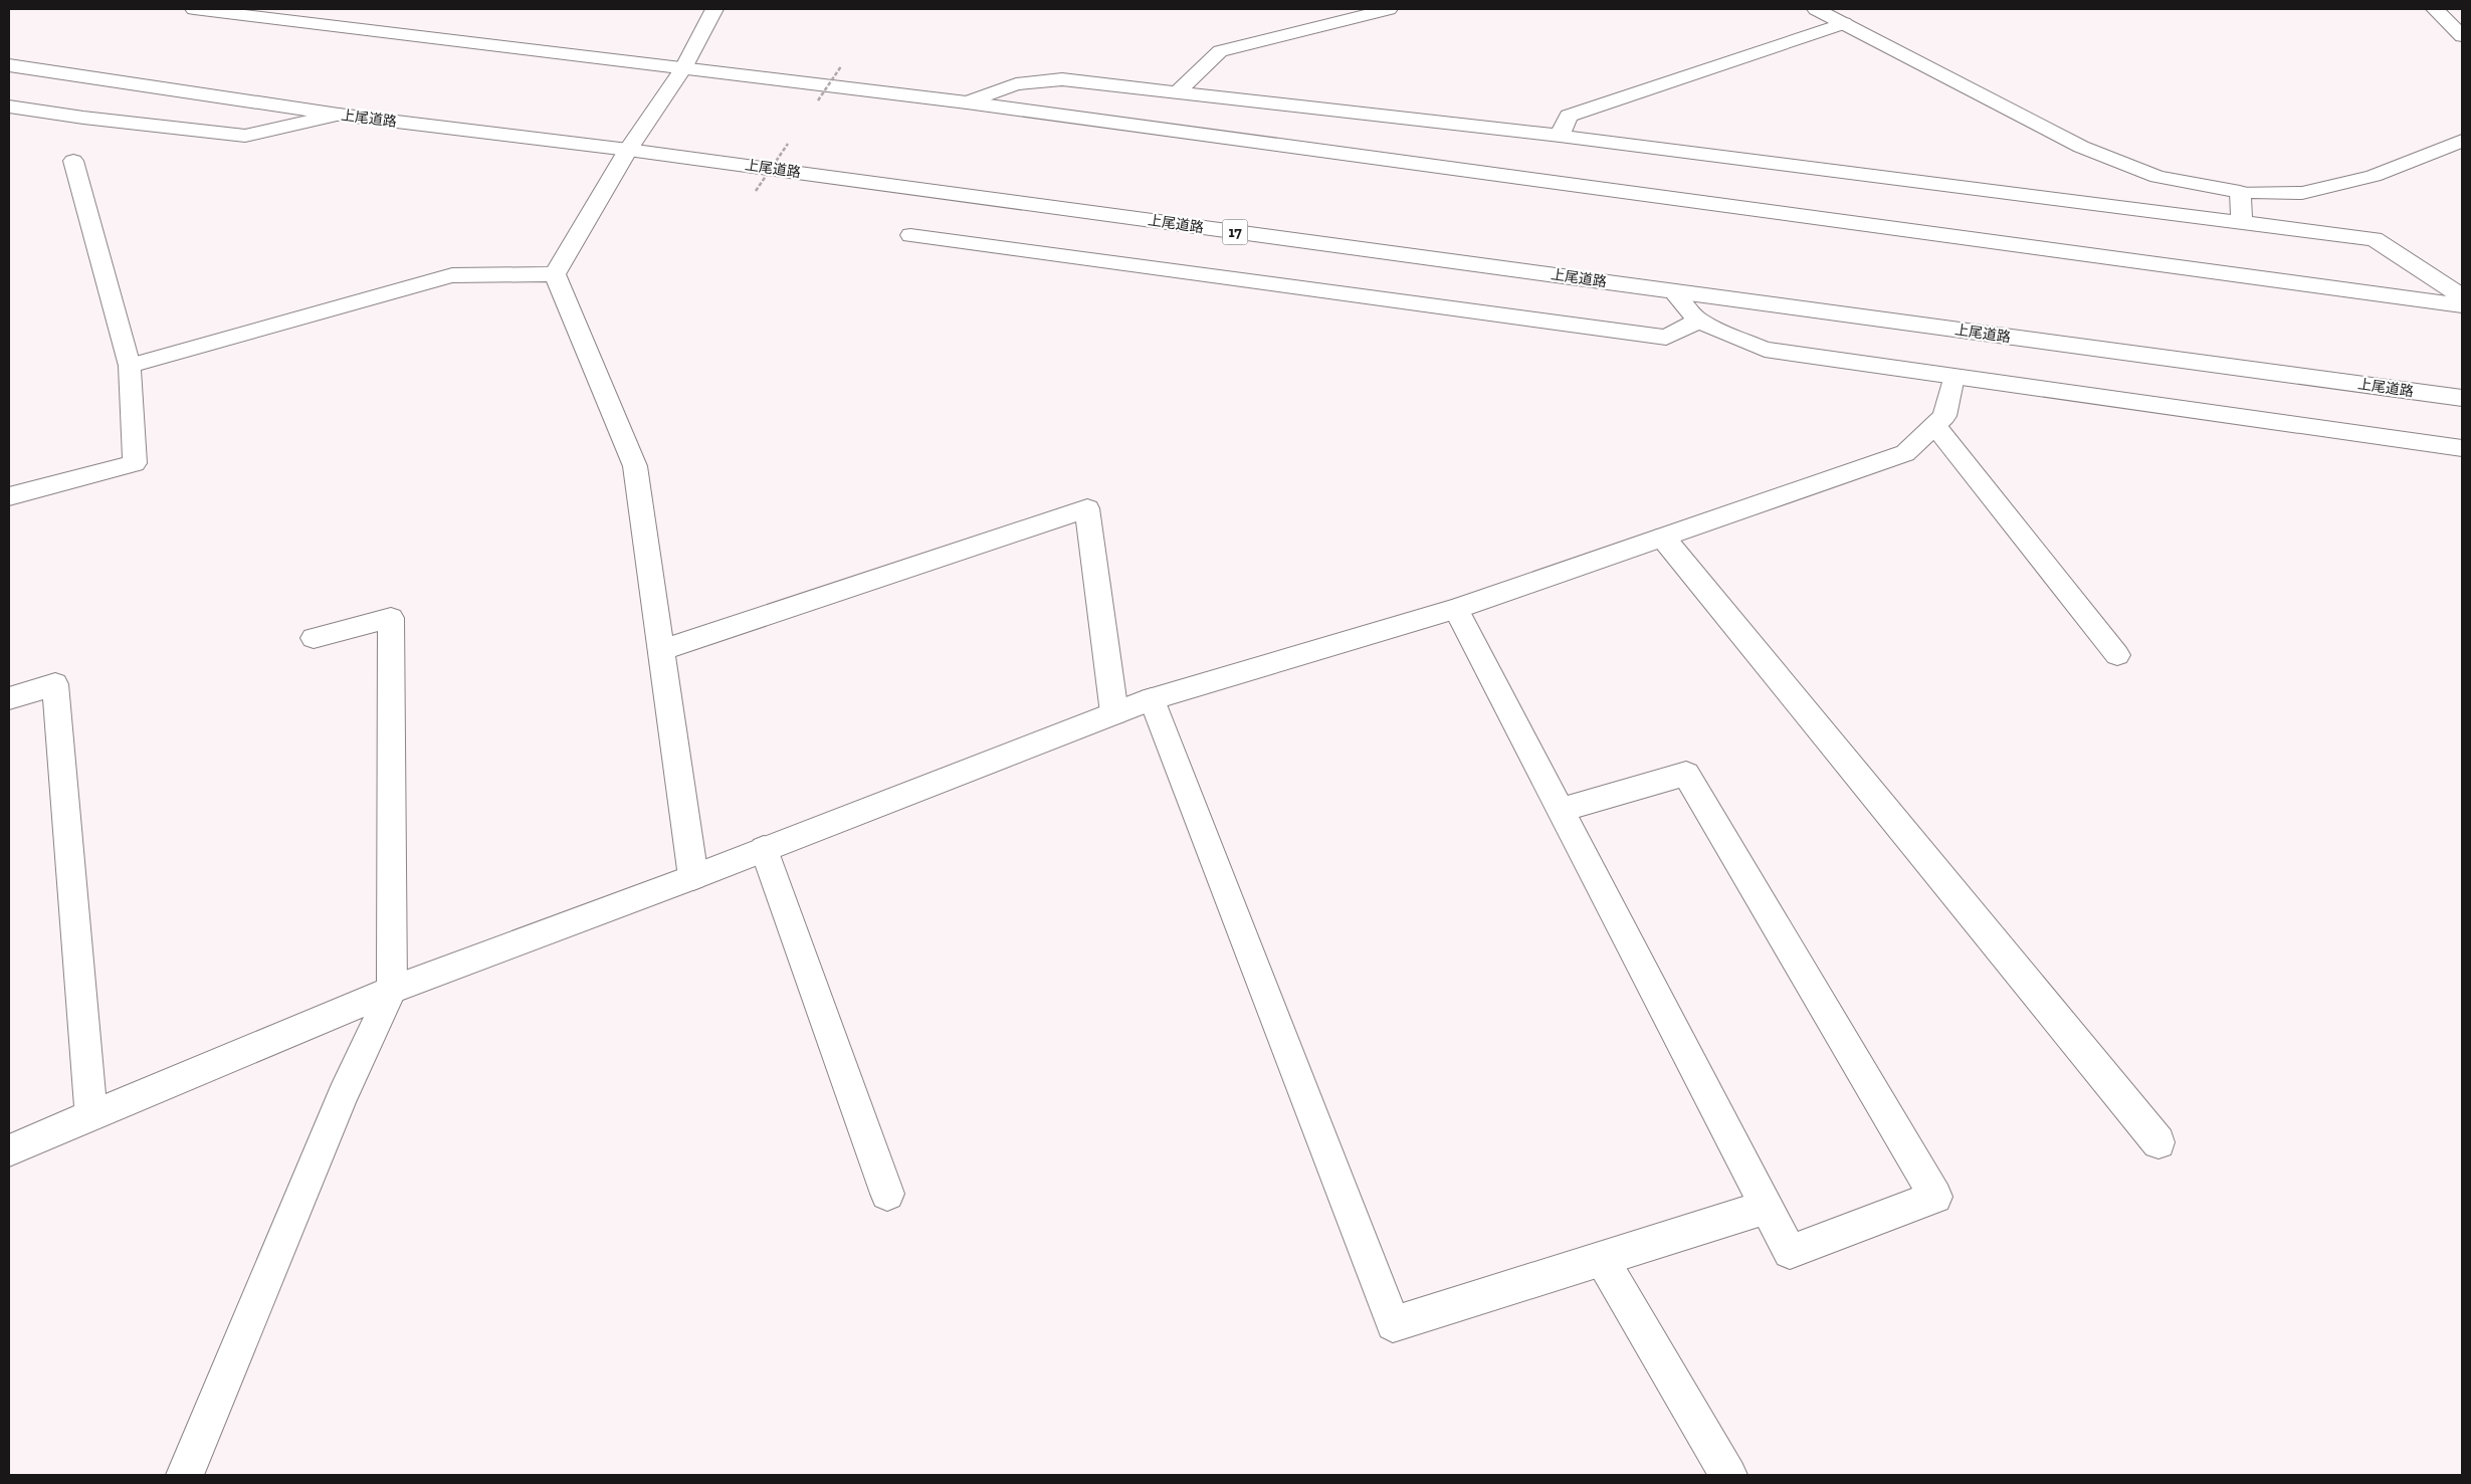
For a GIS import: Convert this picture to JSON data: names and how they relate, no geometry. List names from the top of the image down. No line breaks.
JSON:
{"streets":{"main road":["上尾道路","17"]}}
